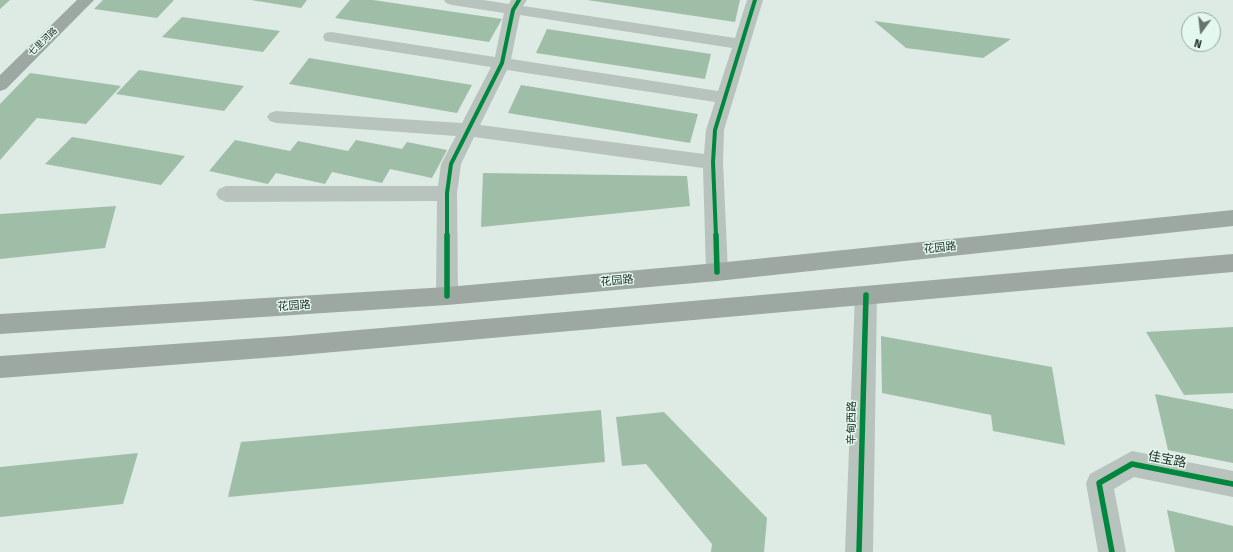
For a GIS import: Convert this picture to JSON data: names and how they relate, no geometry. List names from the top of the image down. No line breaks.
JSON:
{"streets":{"main road":["七里河路","花园路"],"street":["辛甸西路","佳宝路"]},"north":"bottom"}
